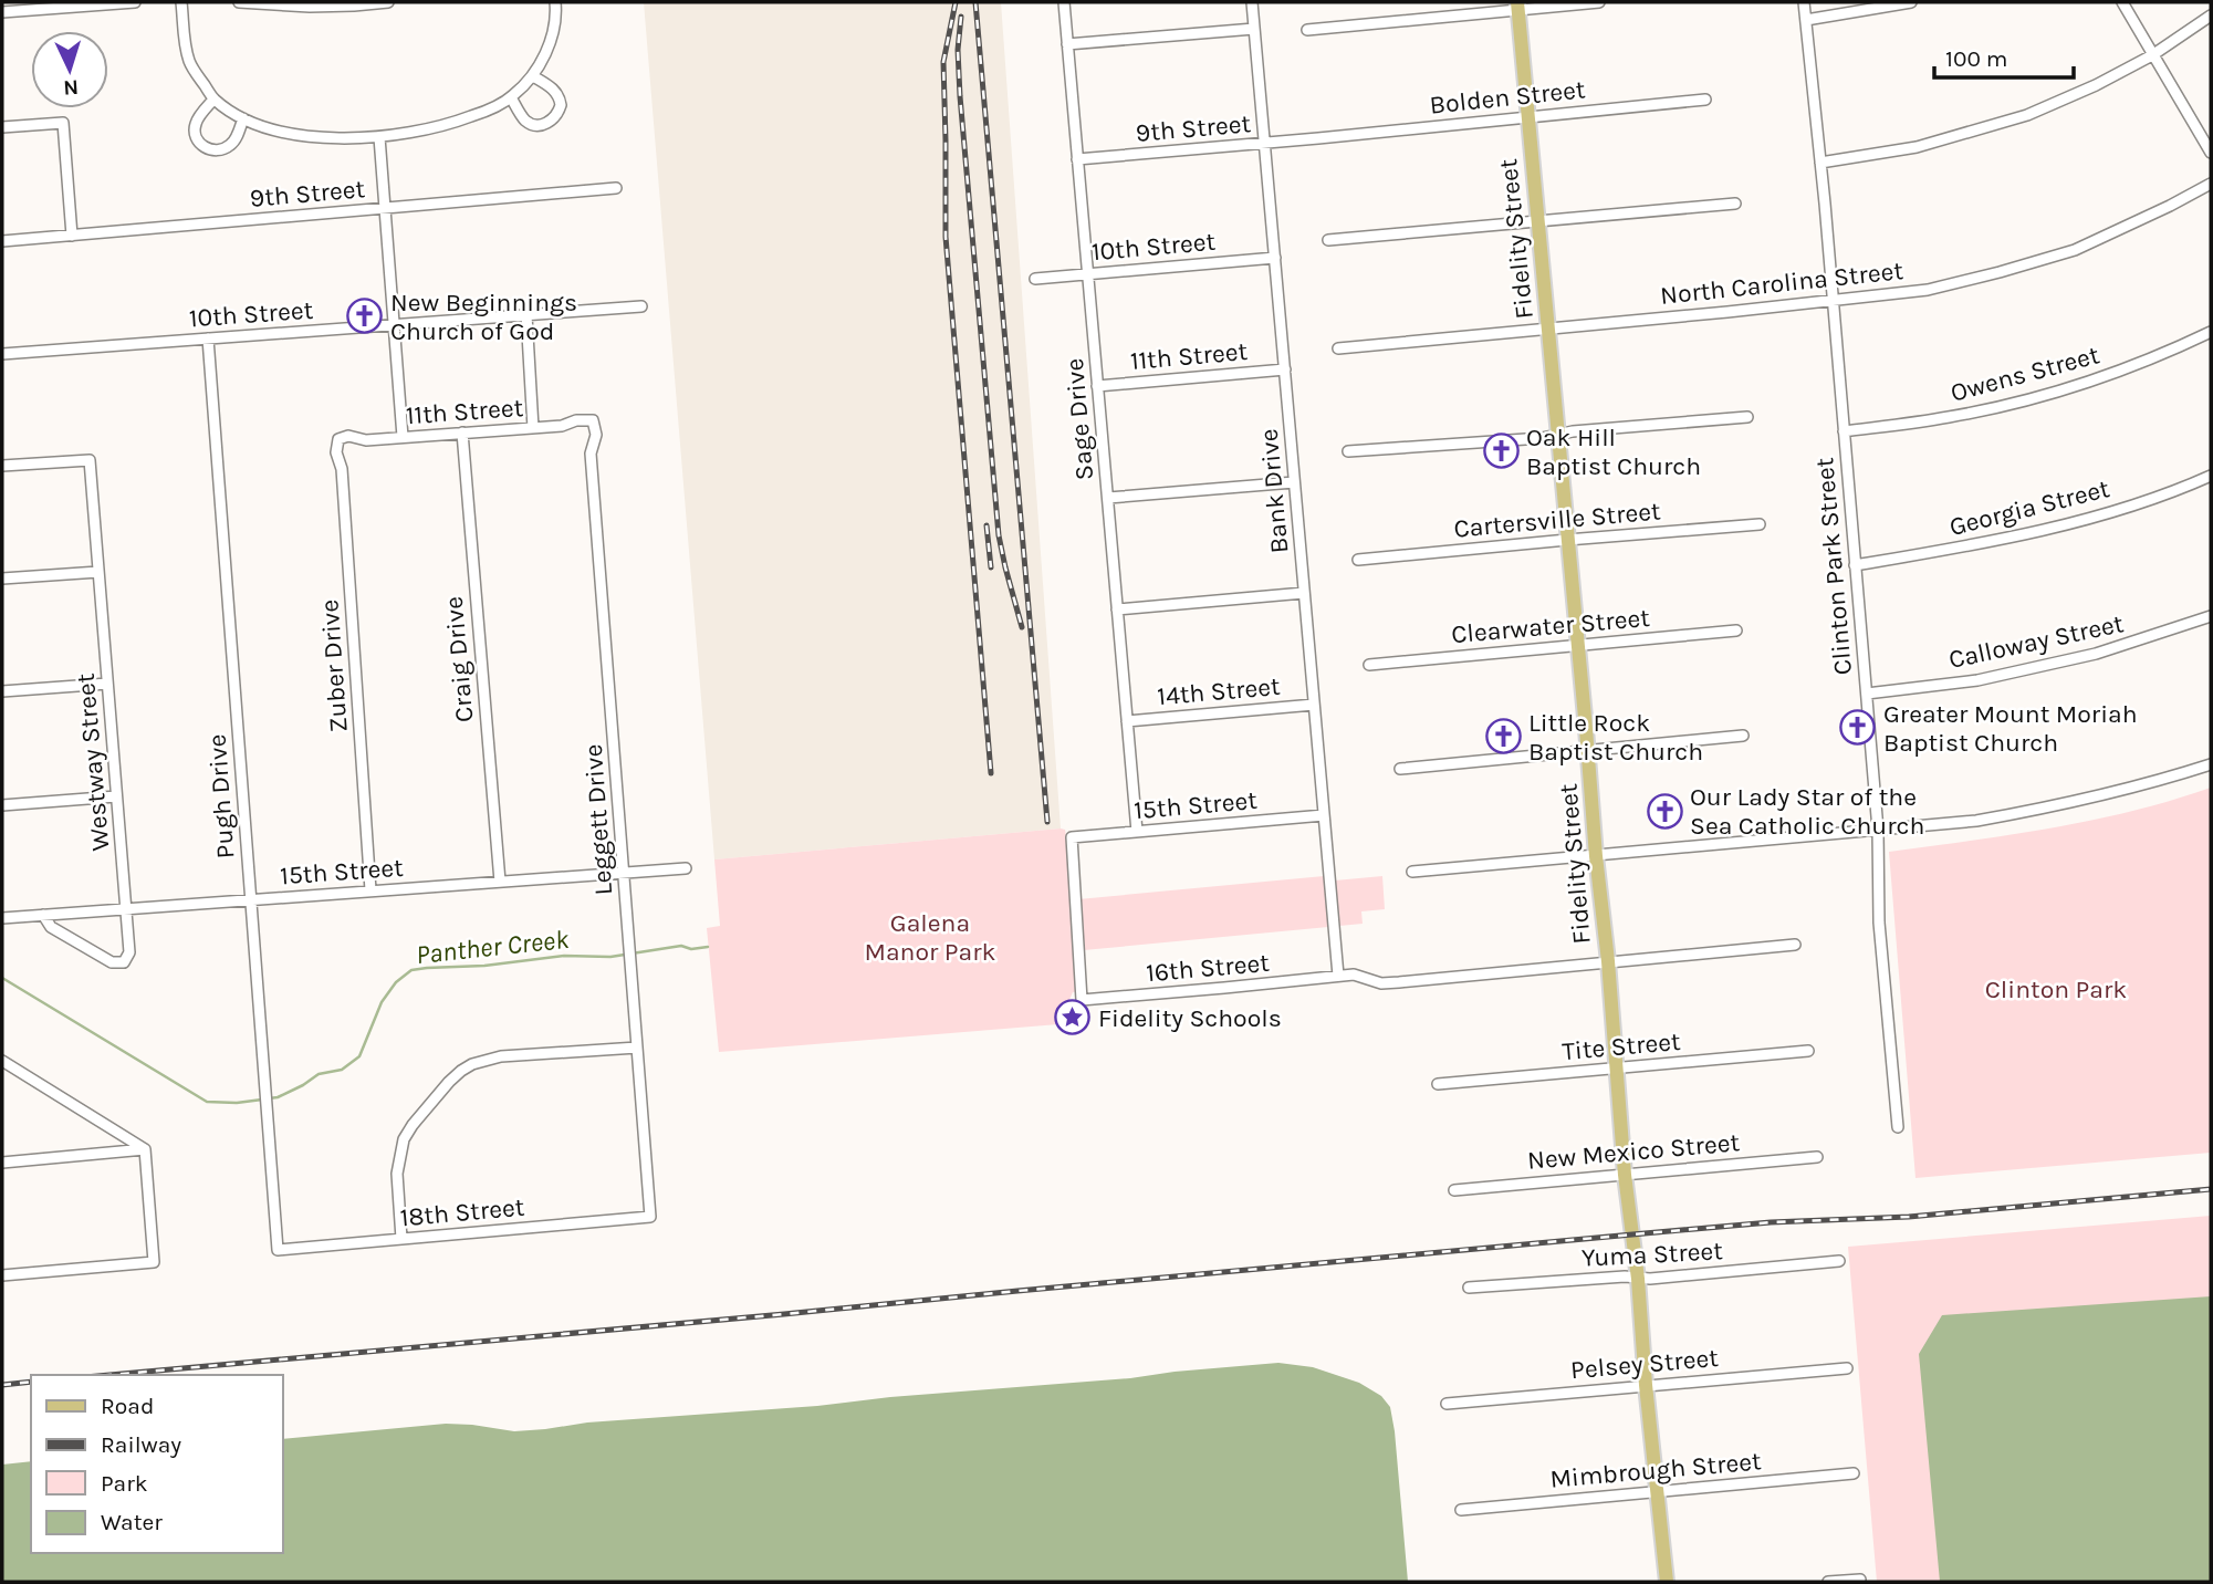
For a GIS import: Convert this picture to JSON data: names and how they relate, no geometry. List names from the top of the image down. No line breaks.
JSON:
{"streets":{"main road":["Fidelity Street"],"street":["Bolden Street","9th Street","10th Street","North Carolina Street","11th Street","Owens Street","Sage Drive","Bank Drive","Georgia Street","Cartersville Street","Clinton Park Street","Clearwater Street","Calloway Street","Craig Drive","Zuber Drive","14th Street","Westway Street","Pugh Drive","15th Street","Leggett Drive","16th Street","Tite Street","New Mexico Street","18th Street","Yuma Street","Pelsey Street","Mimbrough Street"]},"crossings":[["Bolden Street","9th Street"],["Bolden Street","Fidelity Street"],["9th Street","Sage Drive"],["9th Street","Bank Drive"],["Fidelity Street","North Carolina Street"],["Fidelity Street","Cartersville Street"],["Fidelity Street","Clearwater Street"],["Fidelity Street","16th Street"],["Fidelity Street","Tite Street"],["Fidelity Street","New Mexico Street"],["Fidelity Street","Yuma Street"],["Fidelity Street","Pelsey Street"],["Fidelity Street","Mimbrough Street"],["10th Street","Sage Drive"],["10th Street","Bank Drive"],["10th Street","Pugh Drive"],["North Carolina Street","Clinton Park Street"],["11th Street","Sage Drive"],["11th Street","Bank Drive"],["11th Street","Craig Drive"],["11th Street","Zuber Drive"],["11th Street","Leggett Drive"],["Owens Street","Clinton Park Street"],["Sage Drive","14th Street"],["Sage Drive","15th Street"],["Bank Drive","14th Street"],["Bank Drive","15th Street"],["Bank Drive","16th Street"],["Georgia Street","Clinton Park Street"],["Clinton Park Street","Calloway Street"],["Craig Drive","15th Street"],["Zuber Drive","15th Street"],["Westway Street","15th Street"],["Pugh Drive","15th Street"],["Pugh Drive","18th Street"],["15th Street","Leggett Drive"],["15th Street","16th Street"],["Leggett Drive","18th Street"]],"water":["Panther Creek"],"parks":["Galena Manor Park","Clinton Park"],"places":{"church":["New Beginnings Church of God","Oak Hill Baptist Church","Greater Mount Moriah Baptist Church","Little Rock Baptist Church","Our Lady Star of the Sea Catholic Church"],"place":["Fidelity Schools"]},"legend":["Road","Railway","Park","Water"],"scale_bar":"100 m","north":"bottom"}
